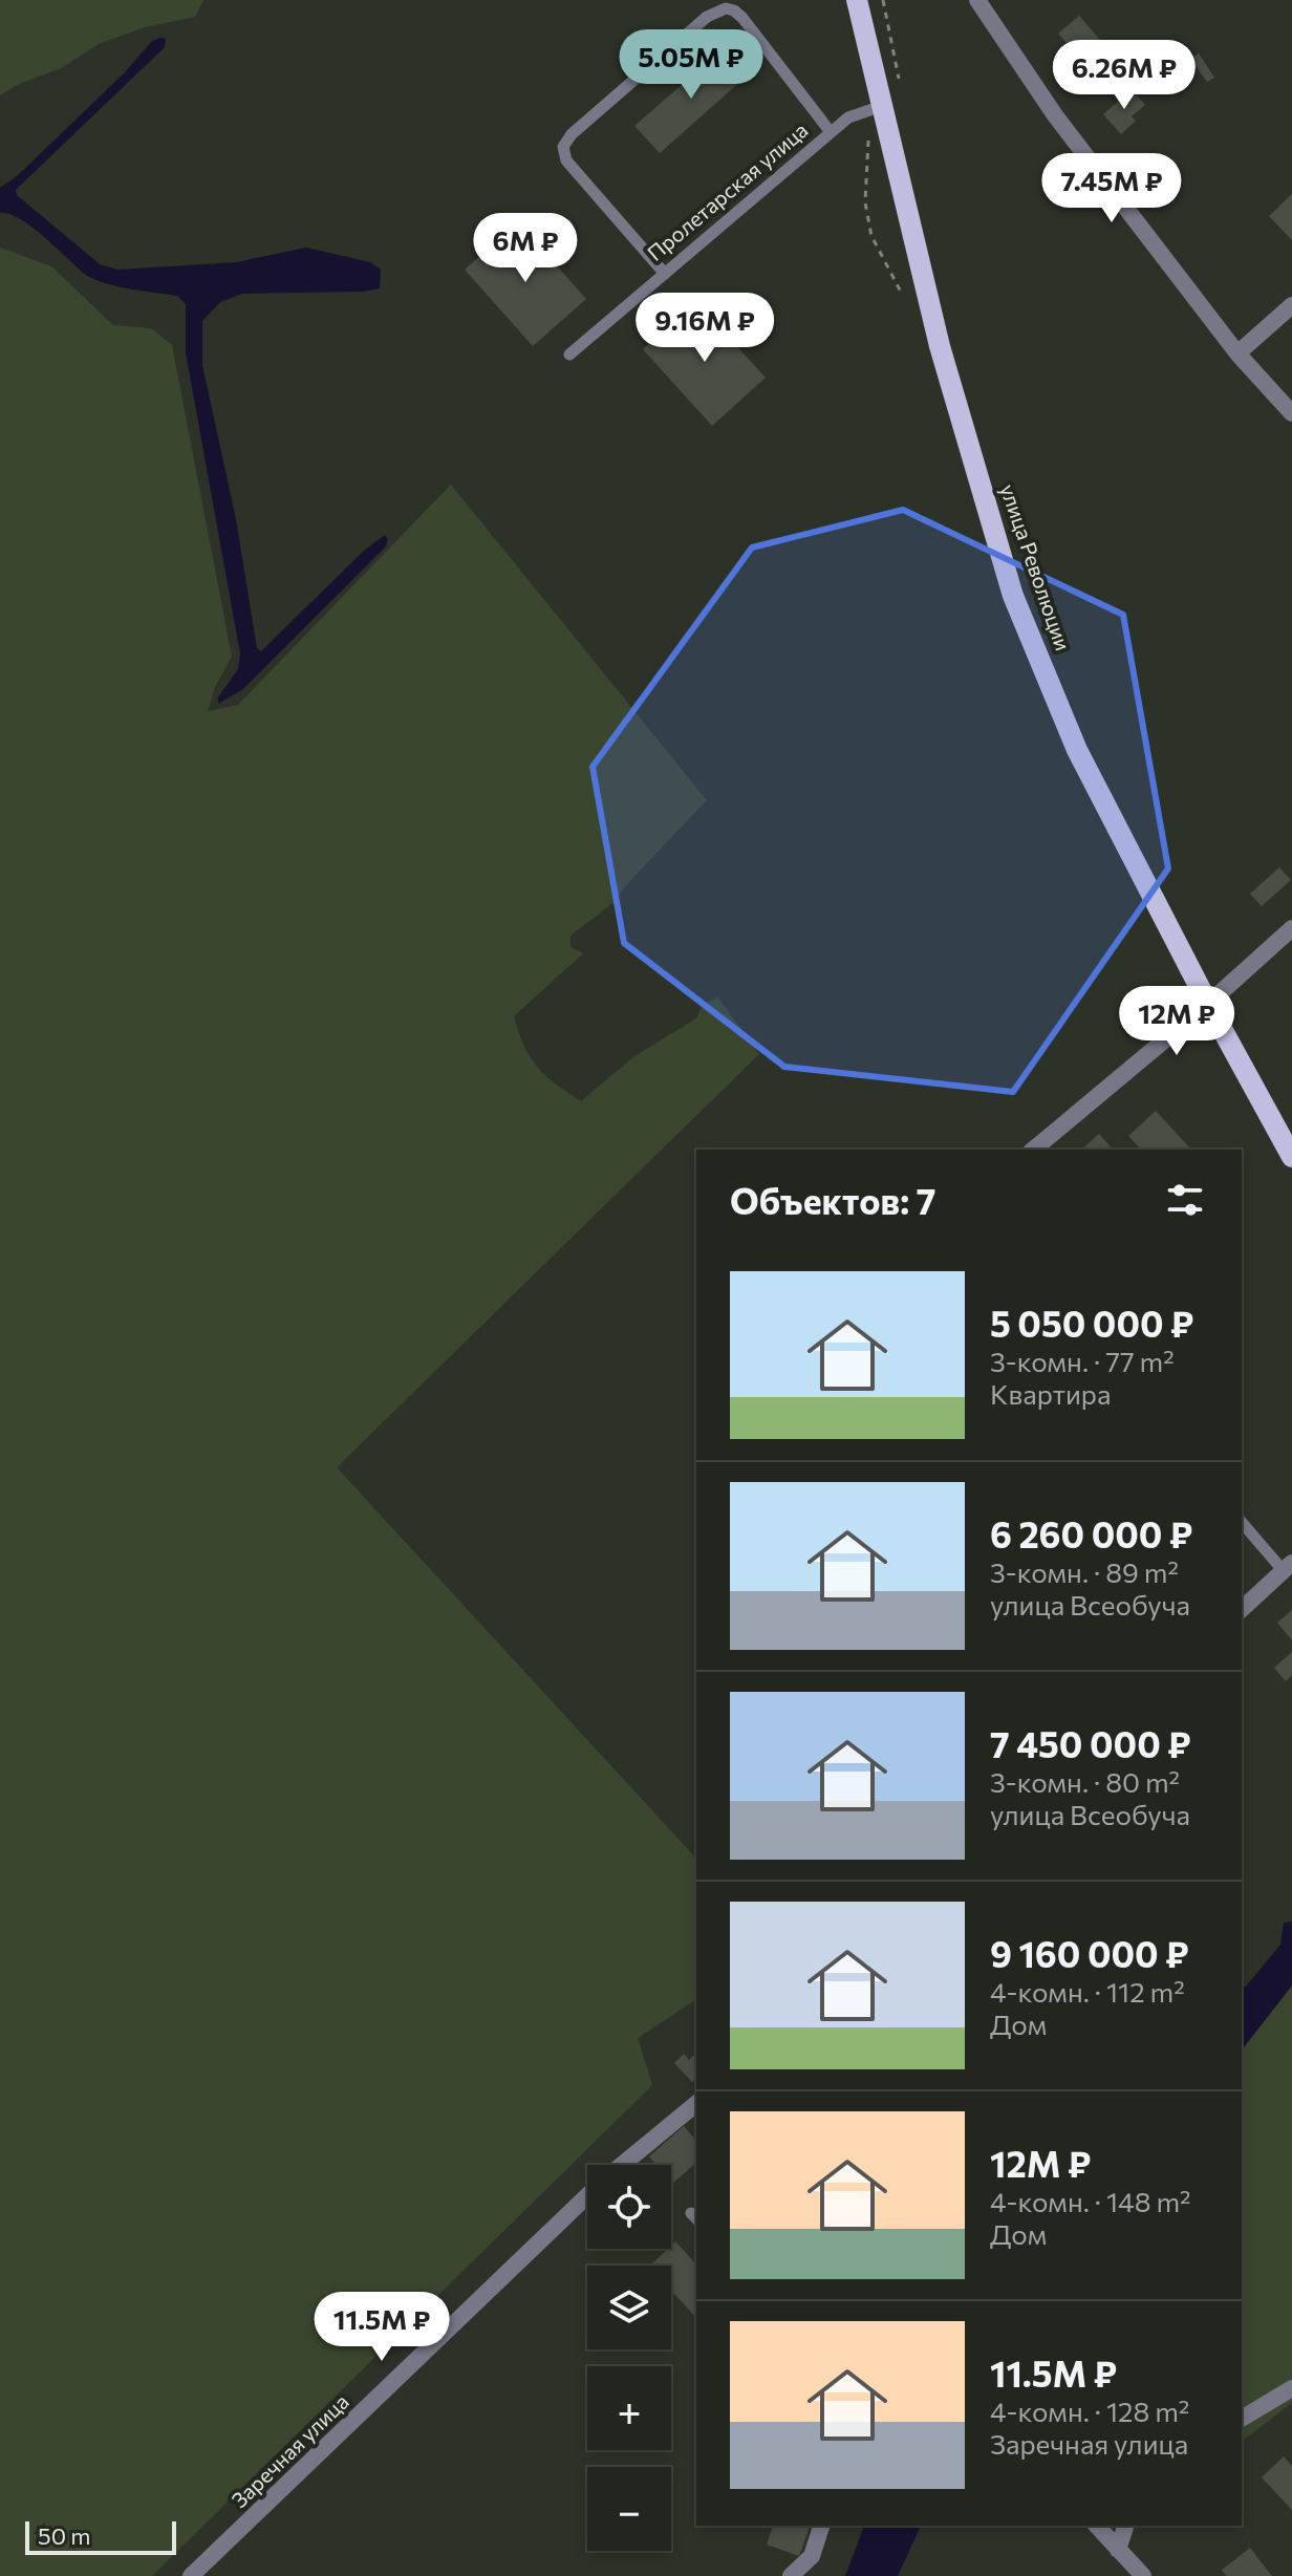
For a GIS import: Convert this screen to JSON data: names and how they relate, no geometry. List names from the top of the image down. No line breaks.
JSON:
{"streets":{"main road":["улица Революции"],"street":["Заречная улица"],"lane":["Пролетарская улица"]},"crossings":[["Пролетарская улица","улица Революции"]],"scale_bar":"50 m","page":{"price":["5.05M ₽","6.26M ₽","7.45M ₽","6M ₽","9.16M ₽","12M ₽","11.5M ₽"],"heading":"Объектов: 7","list":[{"name":"5 050 000 ₽","note":"3-комн. · 77 m² · Квартира"},{"name":"6 260 000 ₽","note":"3-комн. · 89 m² · улица Всеобуча"},{"name":"7 450 000 ₽","note":"3-комн. · 80 m² · улица Всеобуча"},{"name":"9 160 000 ₽","note":"4-комн. · 112 m² · Дом"},{"name":"12M ₽","note":"4-комн. · 148 m² · Дом"},{"name":"11.5M ₽","note":"4-комн. · 128 m² · Заречная улица"}],"map_buttons":["+","−"],"scale":"50 m"}}
